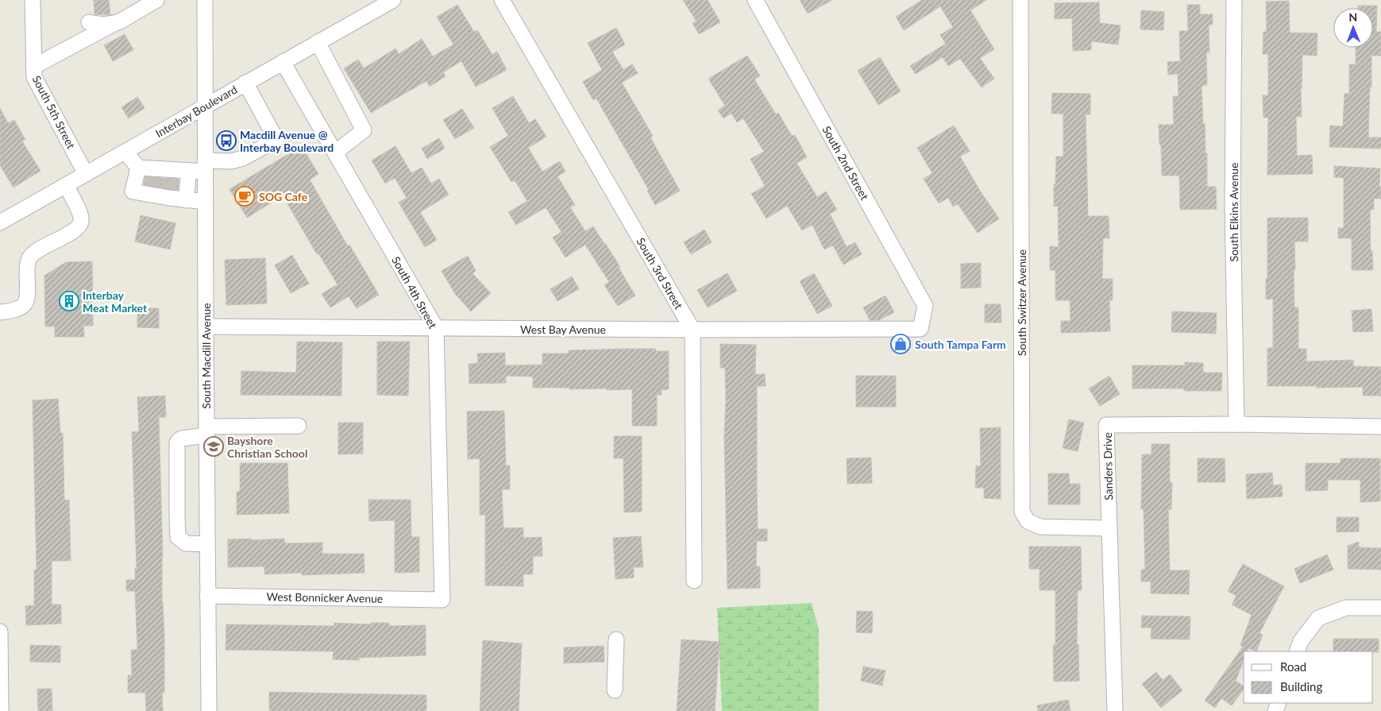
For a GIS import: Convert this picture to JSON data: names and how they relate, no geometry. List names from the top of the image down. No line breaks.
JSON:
{"streets":{"street":["Interbay Boulevard","South 5th Street","South 2nd Street","South Elkins Avenue","South 3rd Street","South 4th Street","South Switzer Avenue","West Bay Avenue","South Macdill Avenue","Sanders Drive","West Bonnicker Avenue"]},"crossings":[["Interbay Boulevard","South 5th Street"],["Interbay Boulevard","South 4th Street"],["Interbay Boulevard","South Macdill Avenue"],["South 2nd Street","West Bay Avenue"],["South Elkins Avenue","Sanders Drive"],["South 3rd Street","West Bay Avenue"],["South 4th Street","West Bay Avenue"],["South 4th Street","West Bonnicker Avenue"],["South Switzer Avenue","Sanders Drive"],["West Bay Avenue","South Macdill Avenue"],["South Macdill Avenue","West Bonnicker Avenue"]],"places":{"bus stop":["Macdill Avenue @ Interbay Boulevard"],"cafe":["SOG Cafe"],"building":["Interbay Meat Market"],"shop":["South Tampa Farm"],"school or university":["Bayshore Christian School"]},"legend":["Road","Building"],"north":"top"}
